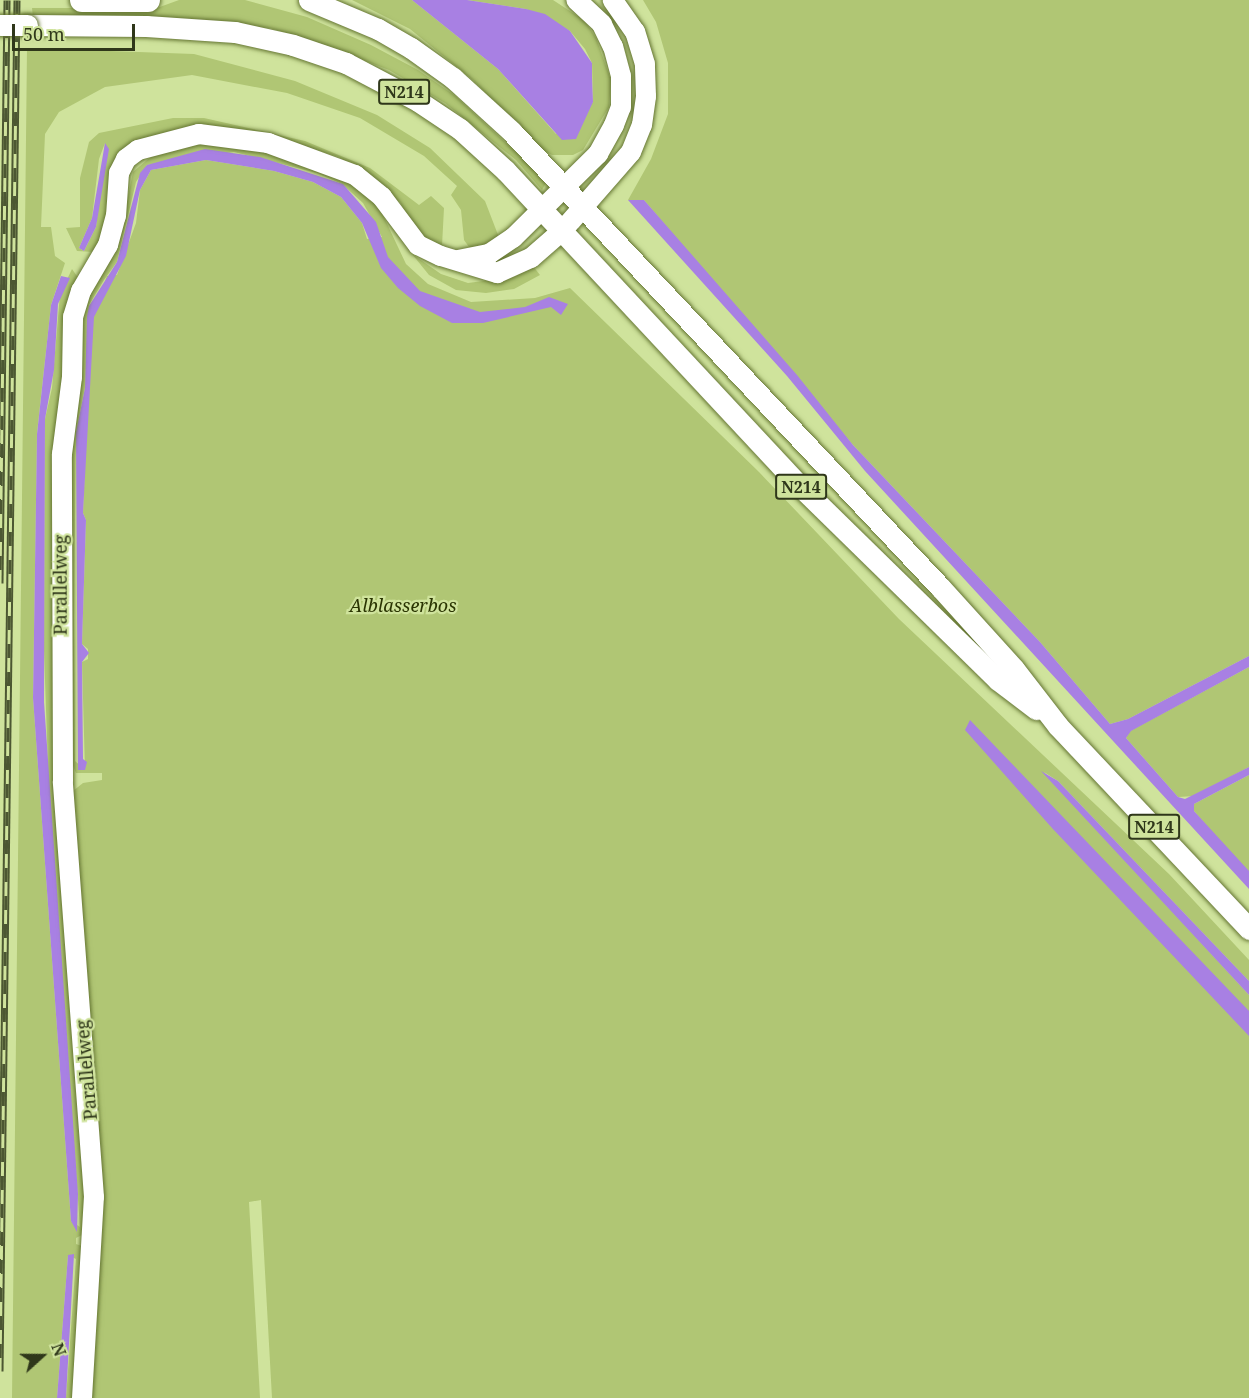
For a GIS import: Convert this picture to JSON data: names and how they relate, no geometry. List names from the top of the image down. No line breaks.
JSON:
{"streets":{"main road":["N214"],"street":["Parallelweg"]},"crossings":[["N214","Parallelweg"]],"parks":["Alblasserbos"],"scale_bar":"50 m","north":"right"}
